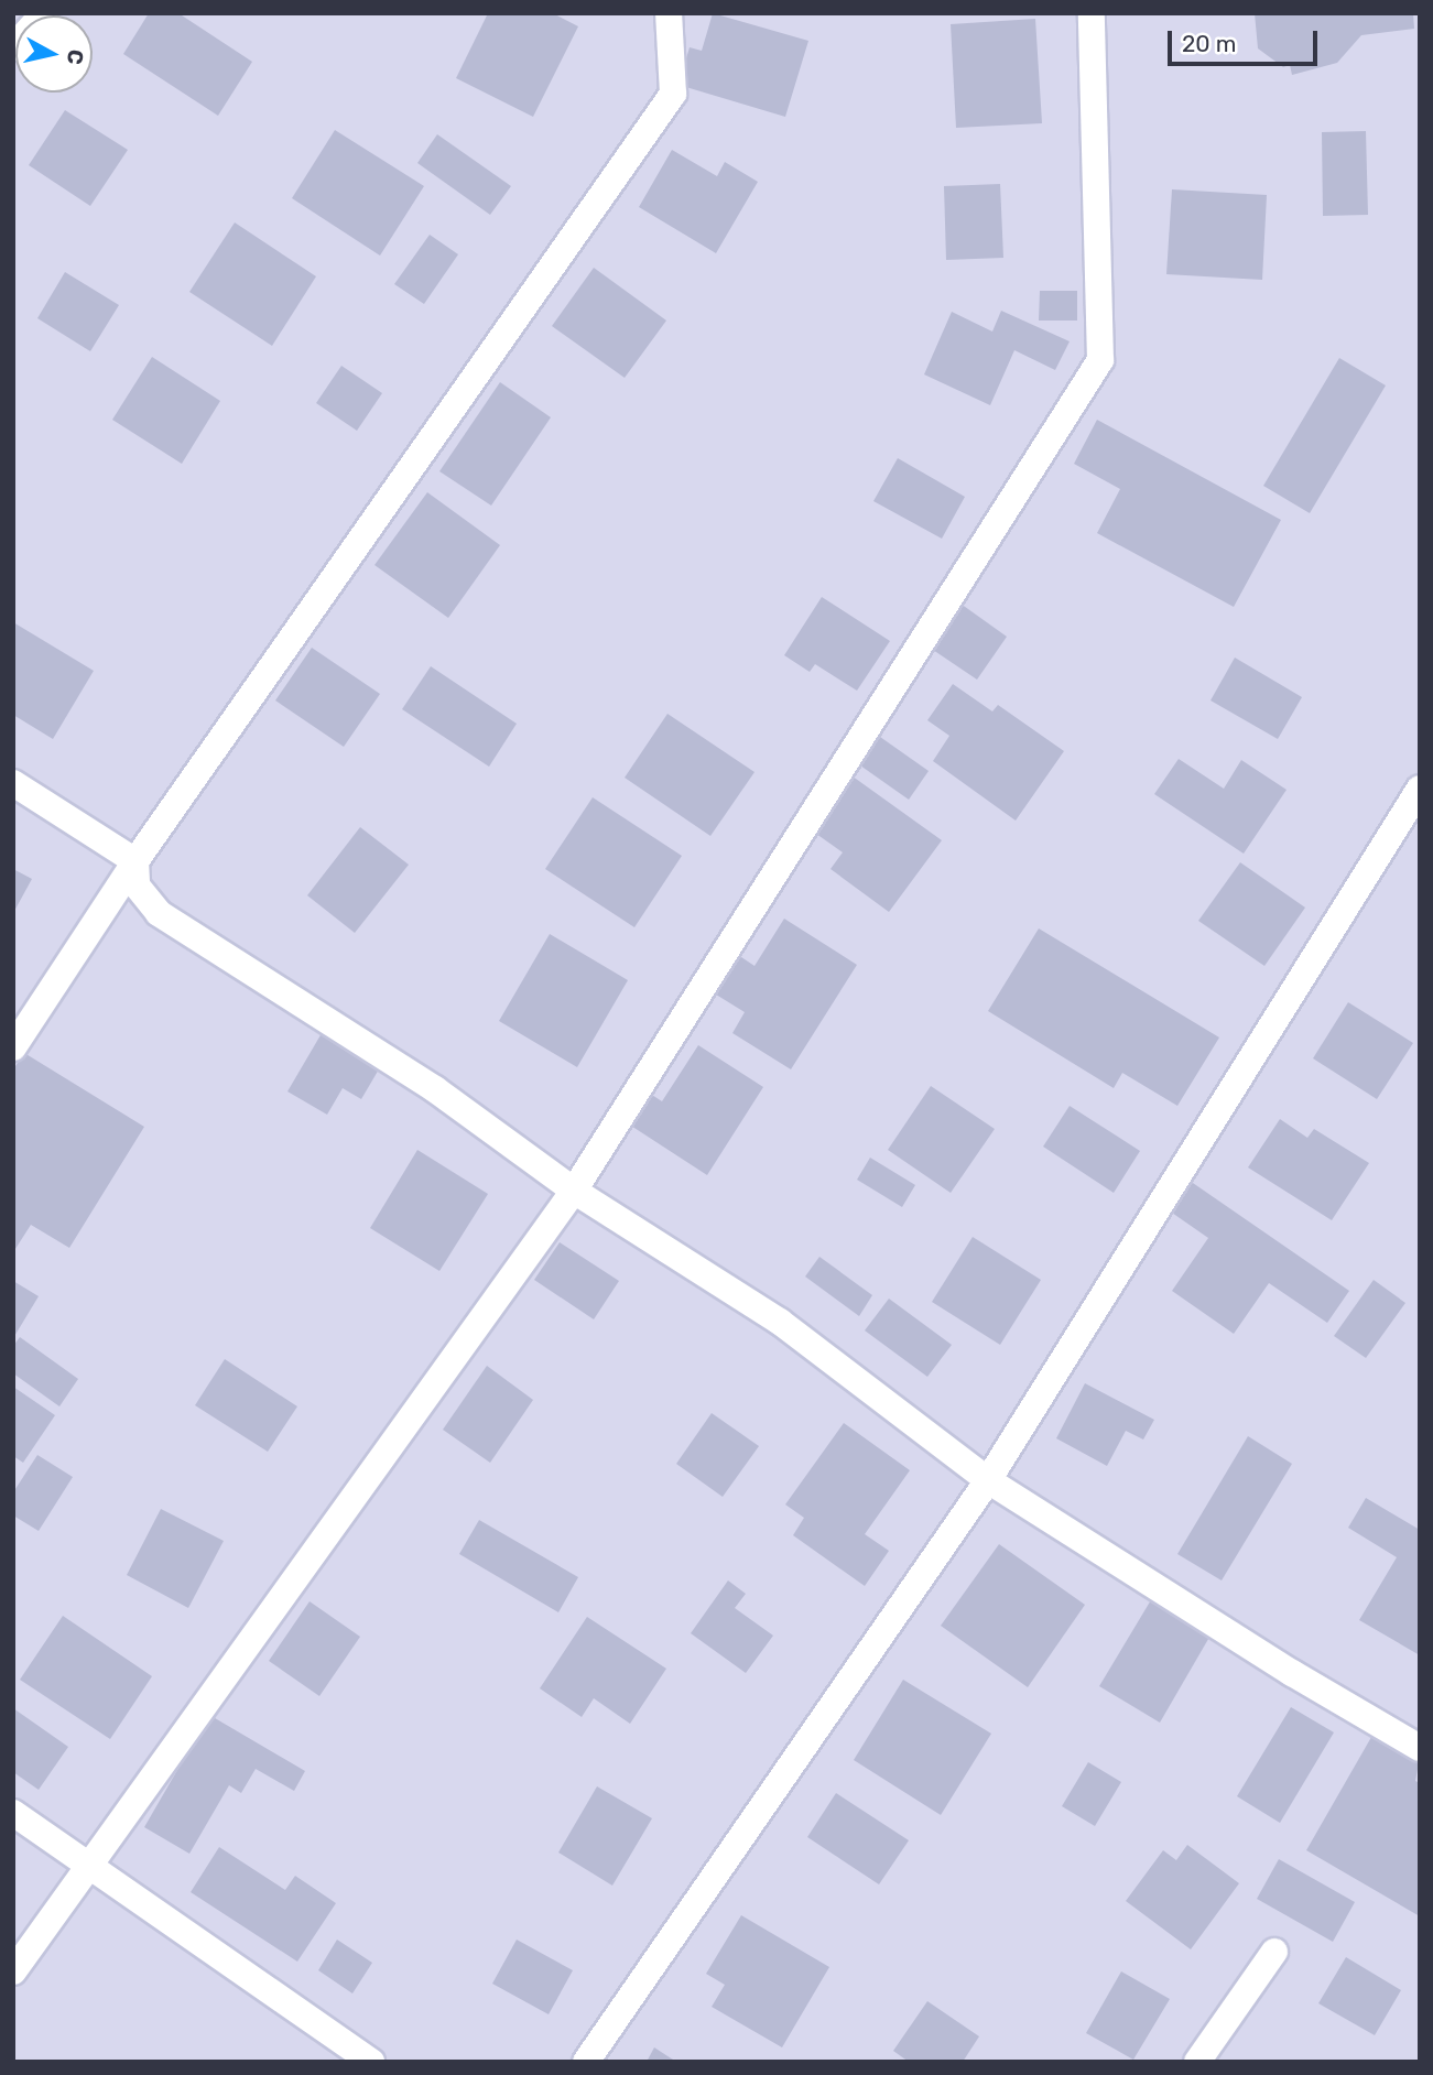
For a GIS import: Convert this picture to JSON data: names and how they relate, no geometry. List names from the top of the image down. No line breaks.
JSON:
{"scale_bar":"20 m","north":"right"}
